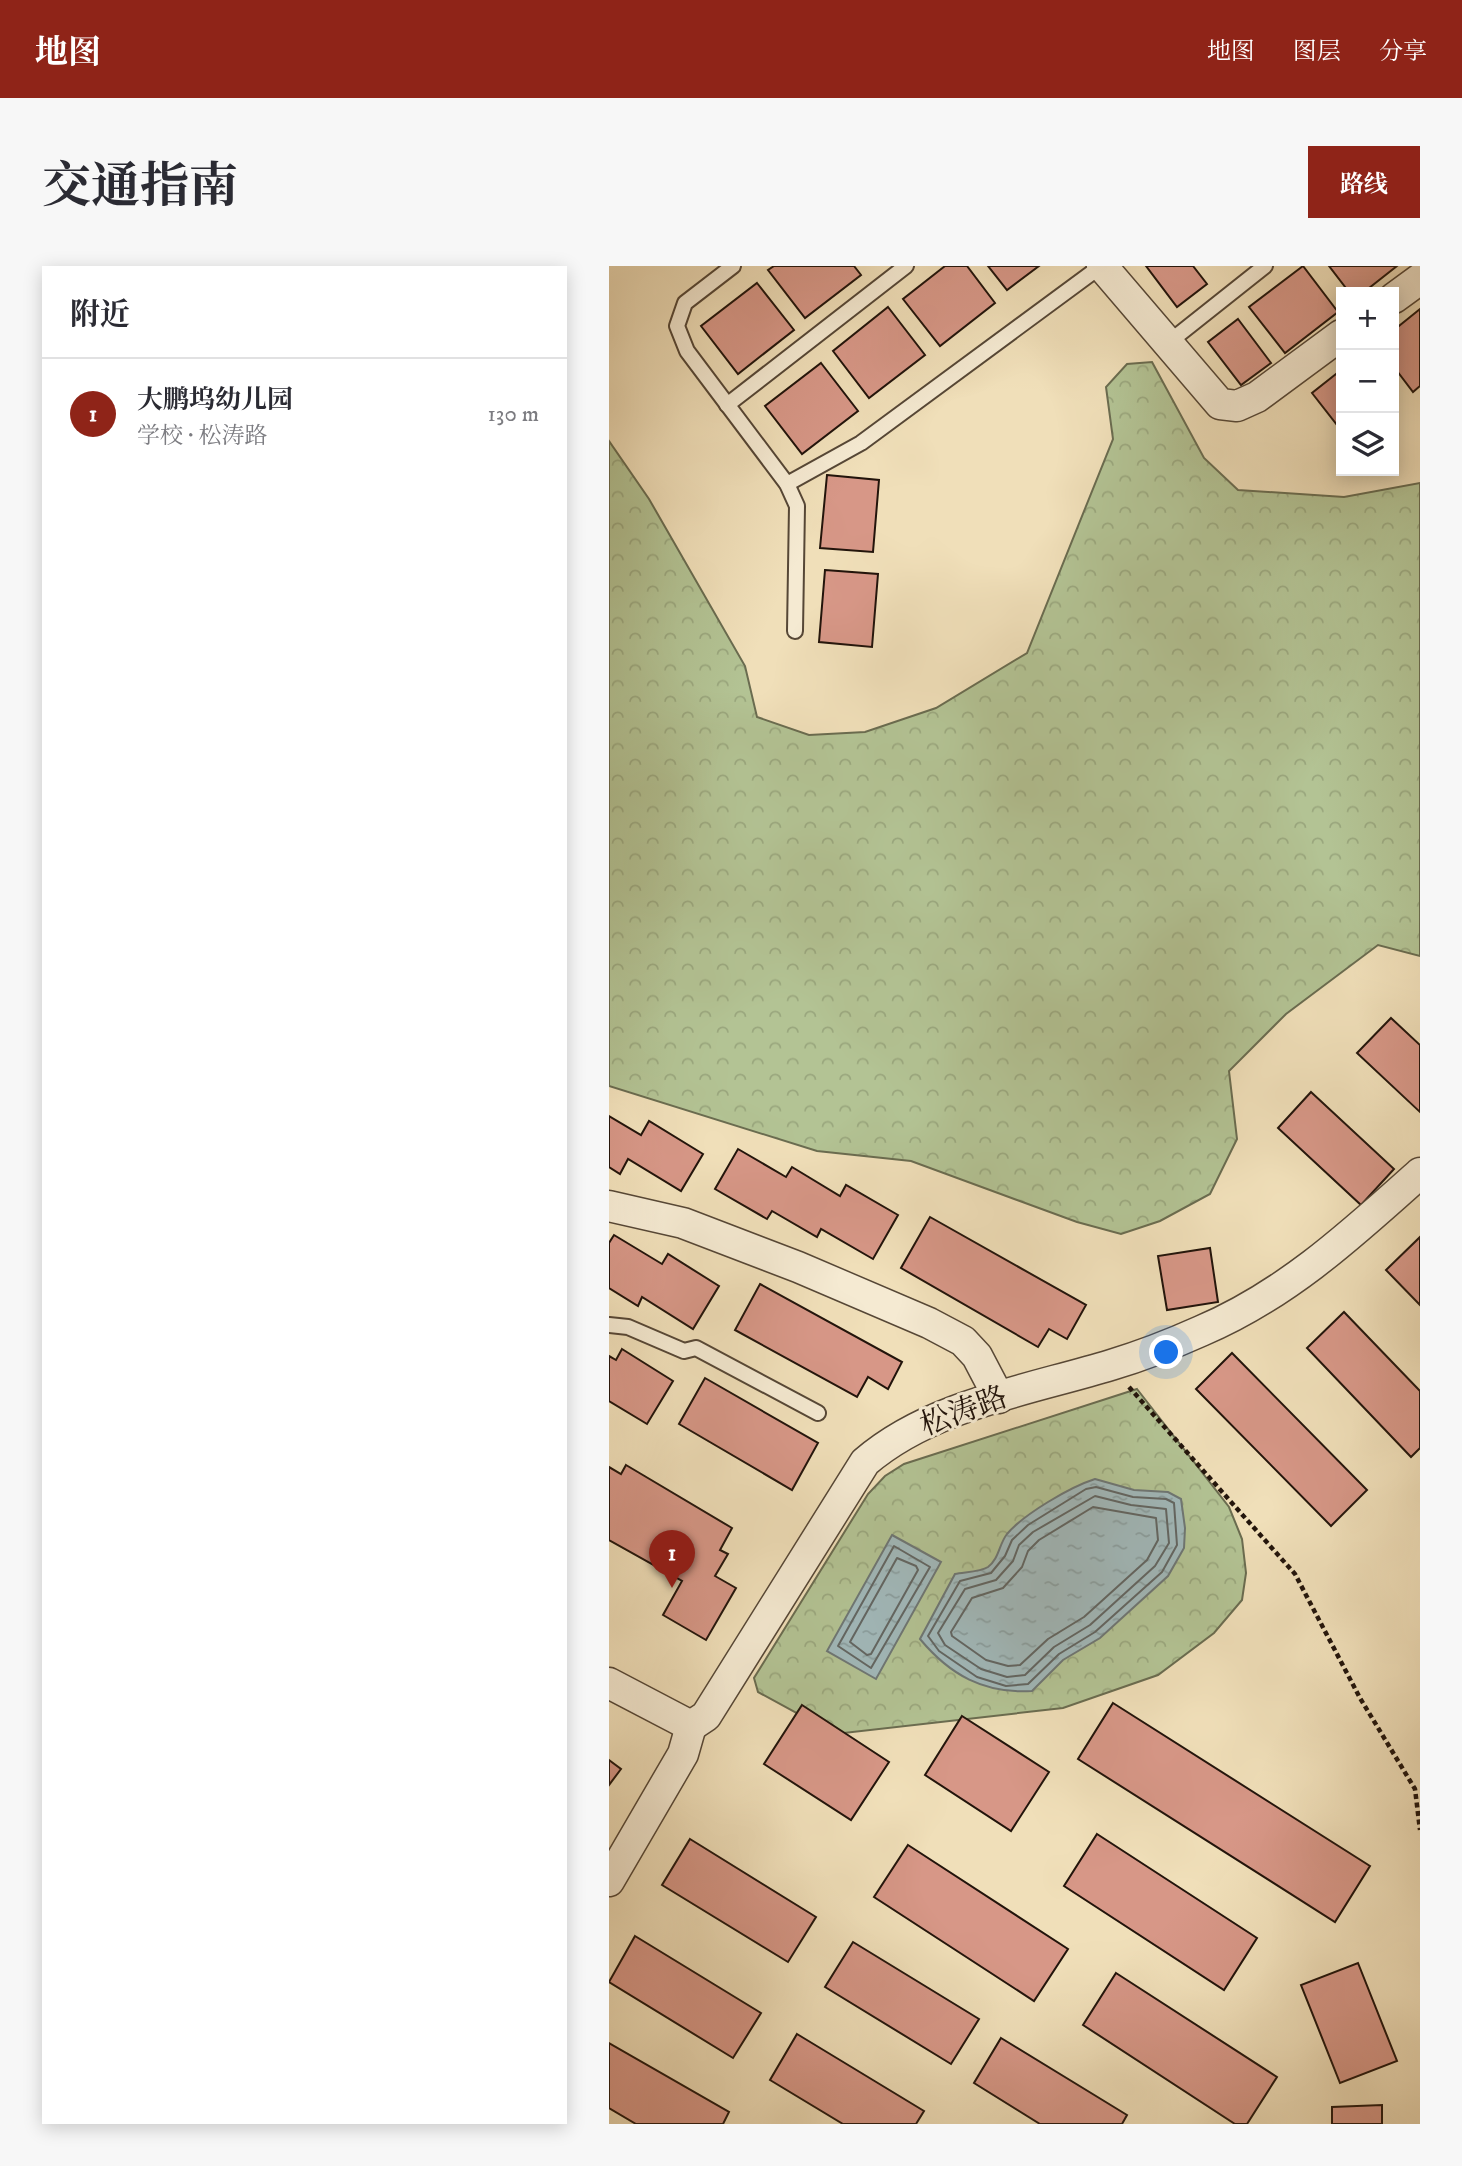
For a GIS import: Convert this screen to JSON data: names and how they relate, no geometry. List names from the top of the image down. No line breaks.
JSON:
{"streets":{"street":["松涛路"]},"page":{"header":"地图","nav":["地图","图层","分享"],"title":"交通指南","buttons":"路线","heading":"附近","map_buttons":["+","−"],"list":[{"mark":"1","name":"大鹏坞幼儿园","note":"学校 · 松涛路","value":"130 m"}],"pins":"1"}}
